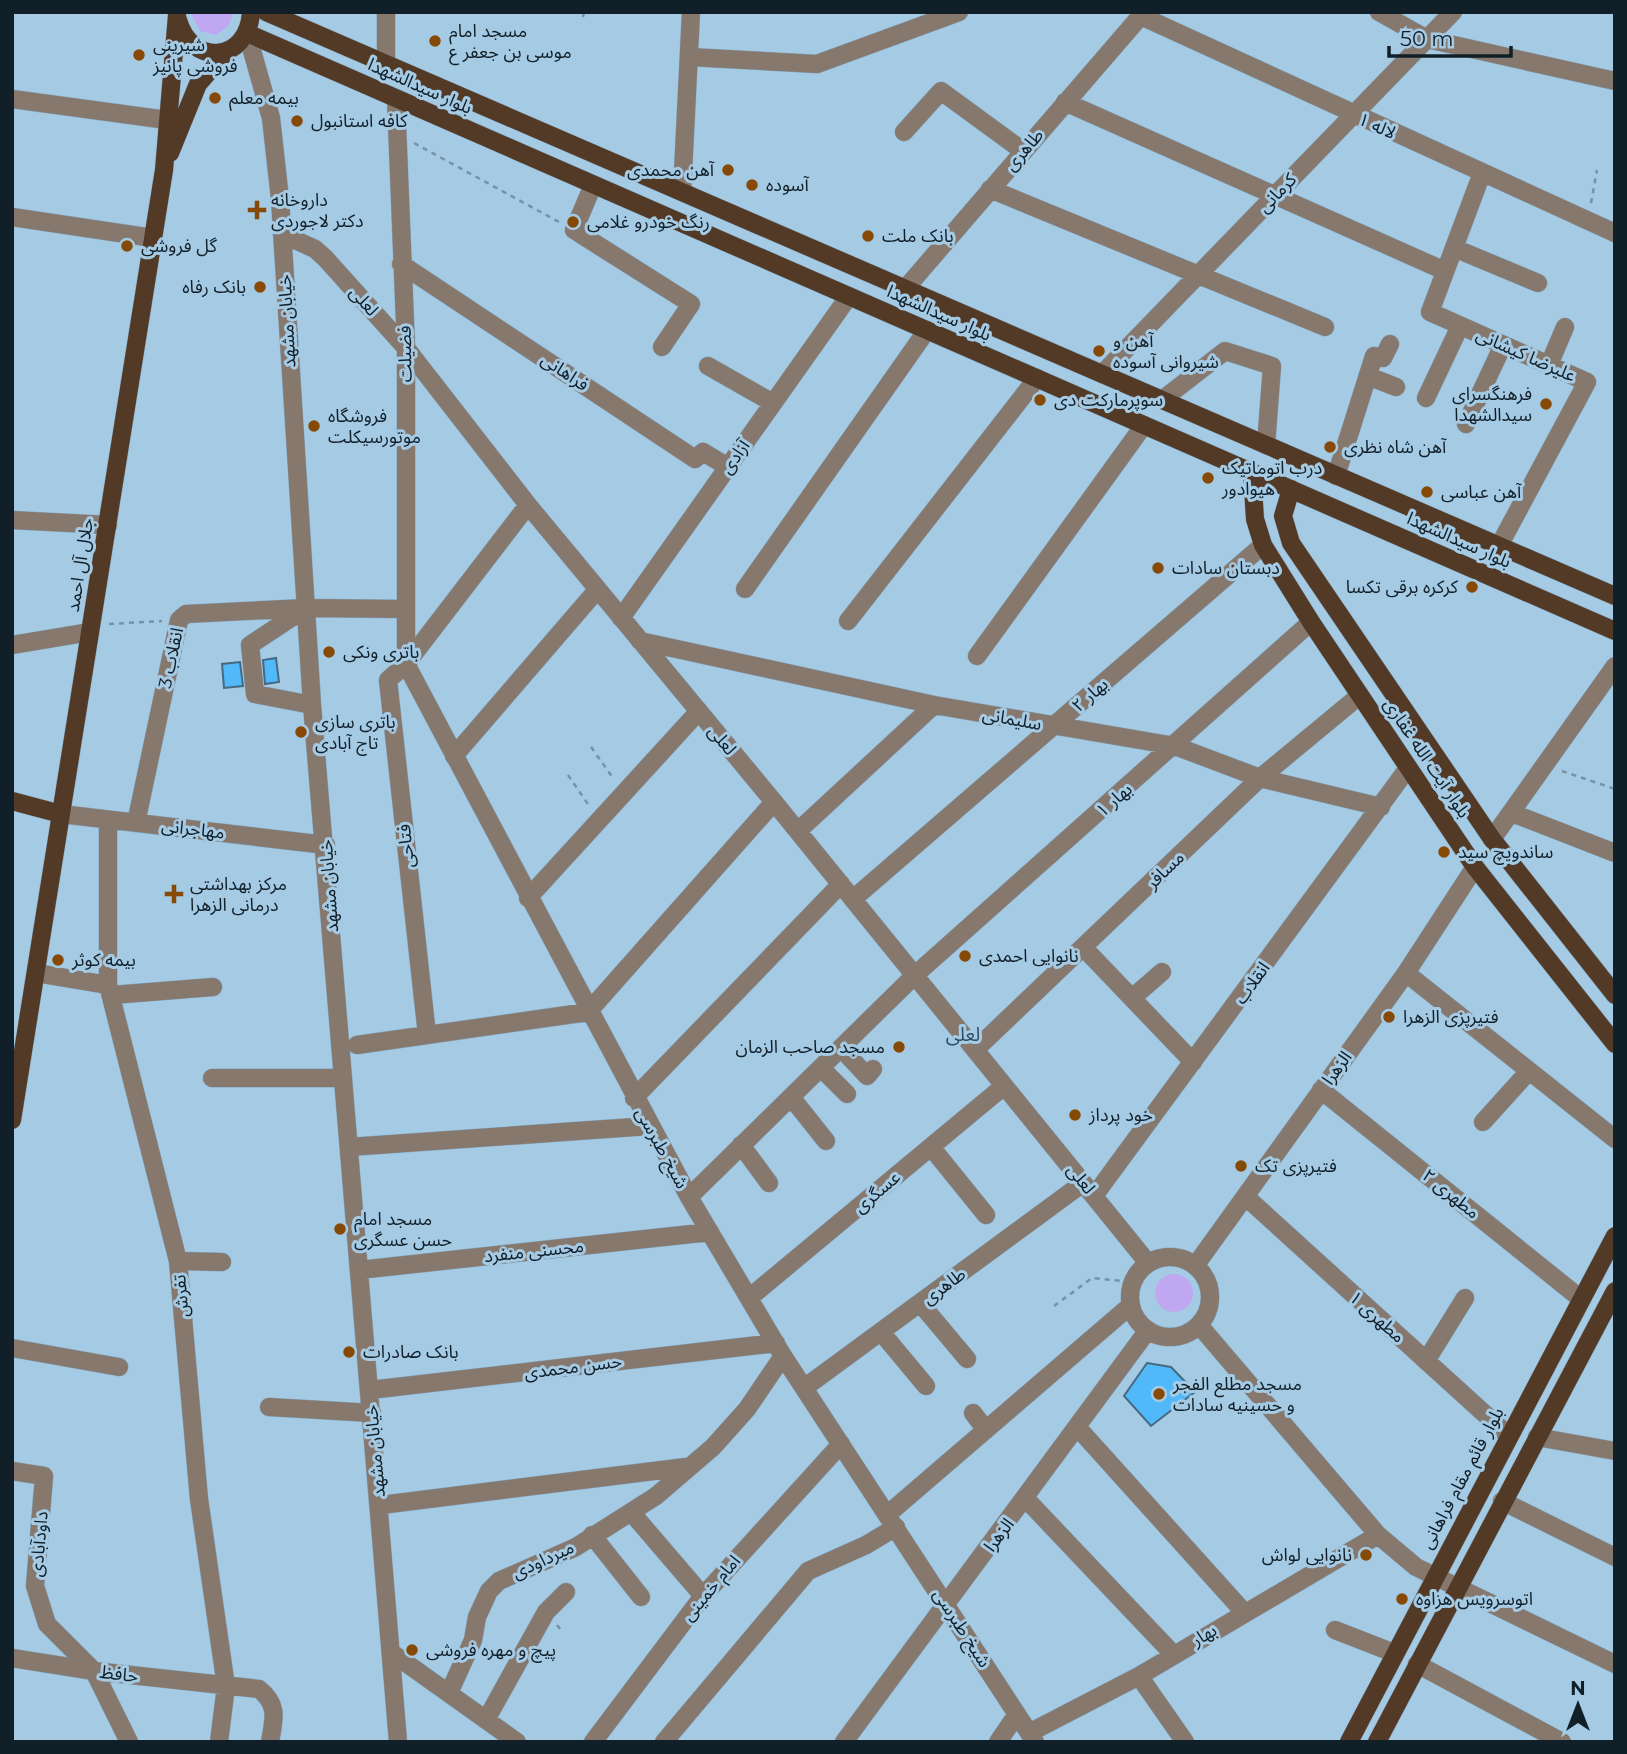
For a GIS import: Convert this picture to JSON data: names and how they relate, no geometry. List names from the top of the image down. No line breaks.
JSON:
{"streets":{"main road":["بلوار سیدالشهدا","جلال آل احمد","بلوار آیت الله غفاری","بلوار قائم مقام فراهانی"],"street":["لاله ۱","طاهری","کرمانی","لعلی","خیابان مشهد","فضیلت","علیرضا کیشانی","فراهانی","آزادی","انقلاب 3","بهار ۲","سلیمانی","بهار ۱","مهاجرانی","فتاحی","مسافر","انقلاب","الزهرا","شیخ طبرسی","عسگری","مطهری ۲","محسنی منفرد","تفرش","مطهری ۱","حسن محمدی","داودآبادی","میرداودی","امام خمینی","بهار","حافظ"]},"crossings":[["بلوار سیدالشهدا","طاهری"],["بلوار سیدالشهدا","کرمانی"],["بلوار سیدالشهدا","خیابان مشهد"],["بلوار سیدالشهدا","فضیلت"],["بلوار سیدالشهدا","علیرضا کیشانی"],["بلوار سیدالشهدا","آزادی"],["بلوار سیدالشهدا","بلوار آیت الله غفاری"],["لاله ۱","طاهری"],["لاله ۱","کرمانی"],["لاله ۱","علیرضا کیشانی"],["طاهری","لعلی"],["طاهری","انقلاب"],["طاهری","شیخ طبرسی"],["لعلی","خیابان مشهد"],["لعلی","فضیلت"],["لعلی","آزادی"],["لعلی","بهار ۲"],["لعلی","سلیمانی"],["لعلی","بهار ۱"],["لعلی","مسافر"],["لعلی","انقلاب"],["لعلی","الزهرا"],["لعلی","عسگری"],["خیابان مشهد","انقلاب 3"],["خیابان مشهد","مهاجرانی"],["خیابان مشهد","محسنی منفرد"],["خیابان مشهد","حسن محمدی"],["فضیلت","فراهانی"],["فضیلت","شیخ طبرسی"],["فراهانی","آزادی"],["جلال آل احمد","مهاجرانی"],["انقلاب 3","مهاجرانی"],["بهار ۲","سلیمانی"],["بهار ۲","بلوار آیت الله غفاری"],["سلیمانی","بهار ۱"],["سلیمانی","مسافر"],["سلیمانی","انقلاب"],["بلوار آیت الله غفاری","بهار ۱"],["بلوار آیت الله غفاری","مسافر"],["بلوار آیت الله غفاری","انقلاب"],["بلوار آیت الله غفاری","الزهرا"],["بهار ۱","شیخ طبرسی"],["مهاجرانی","تفرش"],["فتاحی","شیخ طبرسی"],["الزهرا","شیخ طبرسی"],["الزهرا","مطهری ۲"],["الزهرا","مطهری ۱"],["شیخ طبرسی","عسگری"],["شیخ طبرسی","محسنی منفرد"],["شیخ طبرسی","حسن محمدی"],["شیخ طبرسی","میرداودی"],["شیخ طبرسی","امام خمینی"],["شیخ طبرسی","بهار"],["مطهری ۲","بلوار قائم مقام فراهانی"],["تفرش","حافظ"],["مطهری ۱","بلوار قائم مقام فراهانی"],["حسن محمدی","میرداودی"],["داودآبادی","حافظ"]],"districts":["لعلی"],"places":{"other":["مسجد امام موسی بن جعفر ع","شیرینی فروشی پانیز","بیمه معلم","کافه استانبول","آهن محمدی","آسوده","رنگ خودرو غلامی","بانک ملت","گل فروشی","بانک رفاه","آهن و شیروانی آسوده","سوپرمارکت دی","فرهنگسرای سیدالشهدا","فروشگاه موتورسیکلت","آهن شاه نظری","درب اتوماتیک هیوادور","آهن عباسی","دبستان سادات","کرکره برقی تکسا","باتری ونکی","باتری سازی تاج آبادی","ساندویچ سید","نانوایی احمدی","بیمه کوثر","فتیرپزی الزهرا","مسجد صاحب الزمان","خود پرداز","فتیرپزی تک","مسجد امام حسن عسگری","بانک صادرات","مسجد مطلع الفجر و حسینیه سادات","نانوایی لواش","اتوسرویس هزاوه","پیچ و مهره فروشی"],"health":["داروخانه دکتر لاجوردی","مرکز بهداشتی درمانی الزهرا"]},"scale_bar":"50 m","north":"top"}
